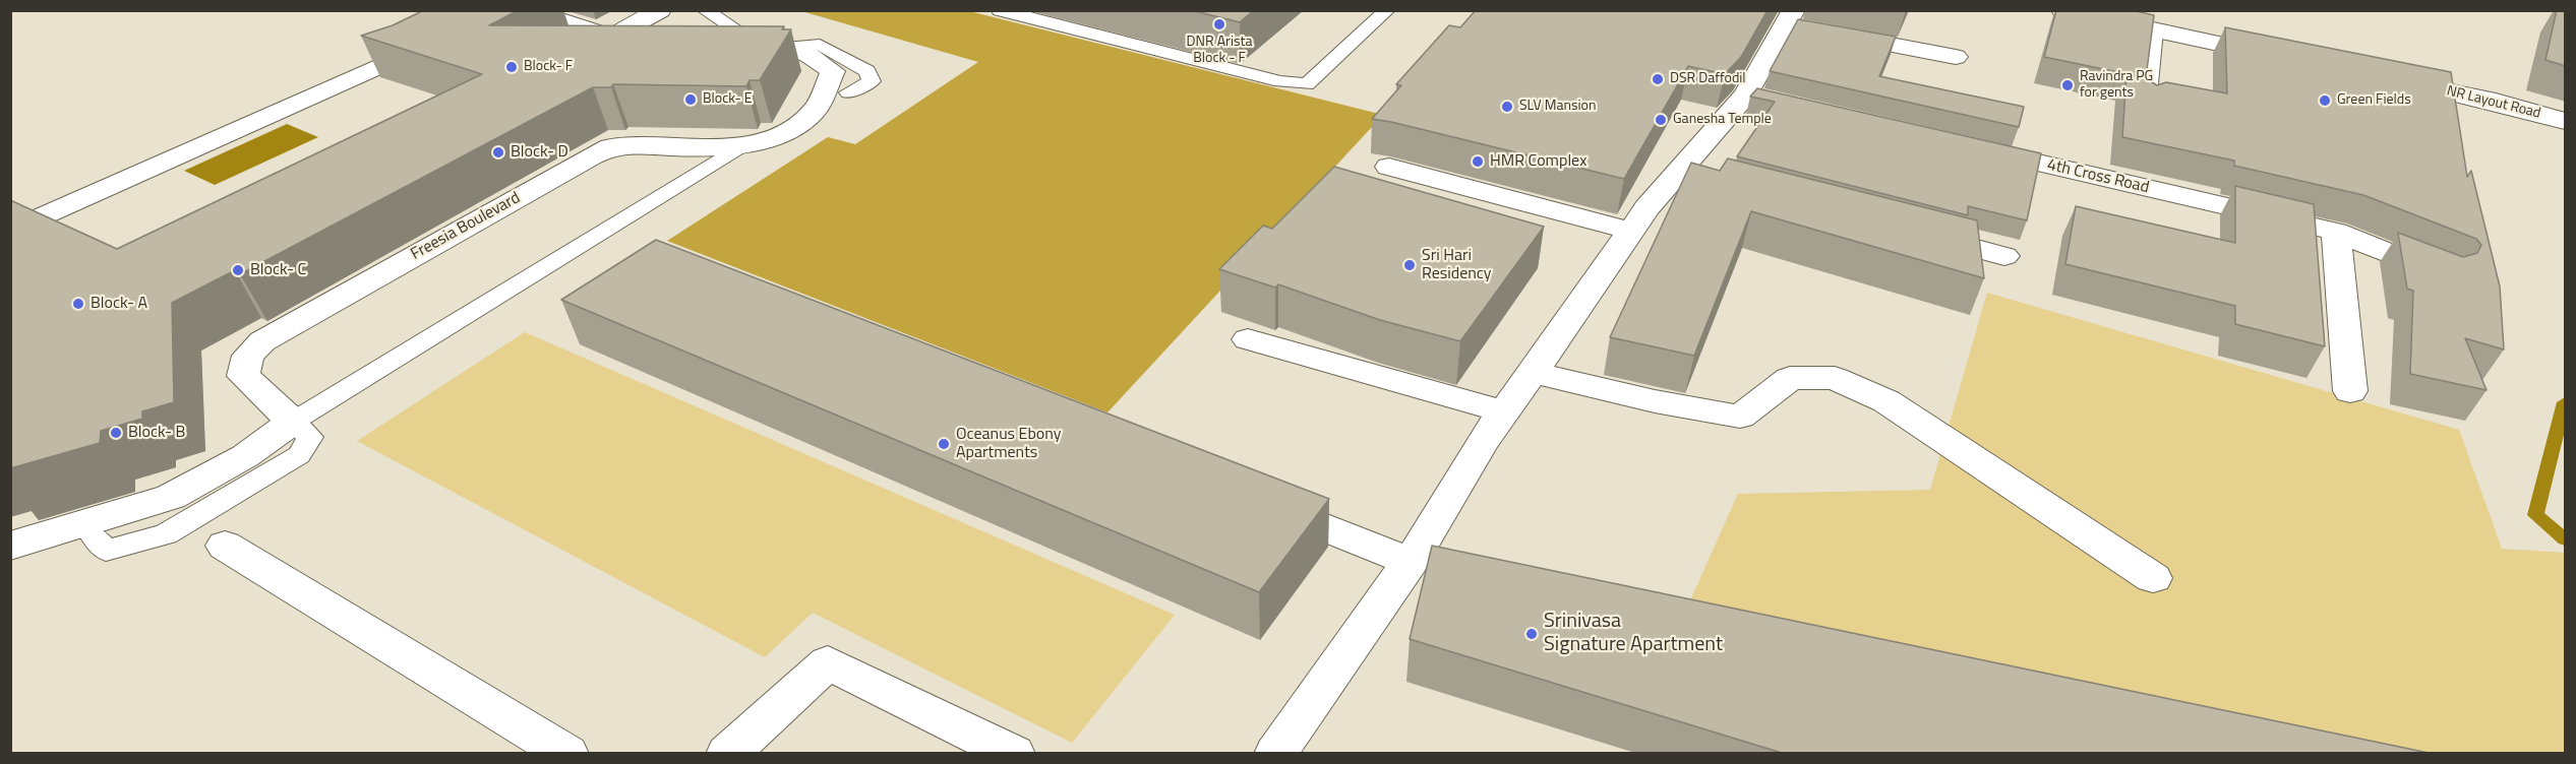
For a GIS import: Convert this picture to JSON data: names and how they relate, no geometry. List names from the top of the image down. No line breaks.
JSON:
{"streets":{"street":["NR Layout Road","4th Cross Road","Freesia Boulevard"]},"places":["DNR Arista Block - F","Block- F","DSR Daffodil","Ravindra PG for gents","Block- E","Green Fields","SLV Mansion","Ganesha Temple","Block- D","HMR Complex","Sri Hari Residency","Block- C","Block- A","Block- B","Oceanus Ebony Apartments","Srinivasa Signature Apartment"]}
